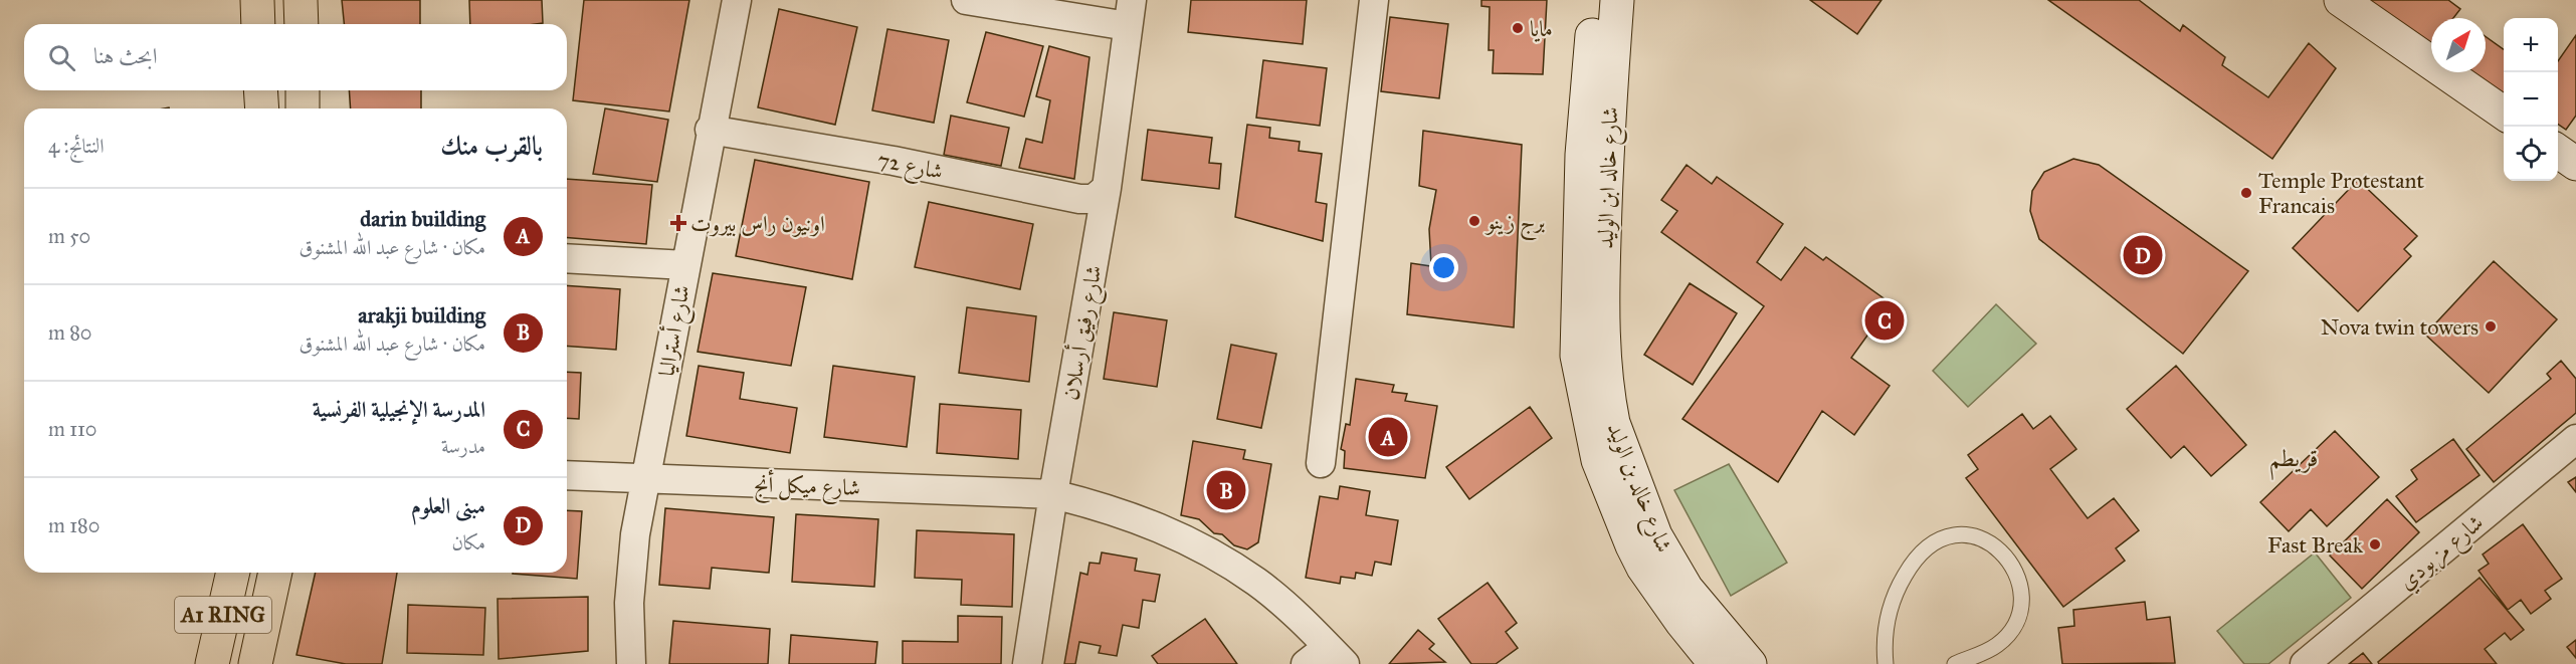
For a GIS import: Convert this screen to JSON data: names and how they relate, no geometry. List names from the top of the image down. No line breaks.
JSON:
{"streets":{"highway":["A1 RING"],"main road":["شارع خالد ابن الوليد","شارع خالد بن الوليد"],"street":["شارع 72","شارع أستراليا","شارع رفيق أرسلان","شارع ميكل أنج","شارع مزبودي"]},"crossings":[["شارع 72","شارع أستراليا"],["شارع 72","شارع رفيق أرسلان"],["شارع خالد ابن الوليد","شارع خالد بن الوليد"],["شارع أستراليا","شارع ميكل أنج"],["شارع رفيق أرسلان","شارع ميكل أنج"]],"districts":["قريطم"],"places":{"other":["مايا","Temple Protestant Francais","برج زينو","Nova twin towers","Fast Break"],"health":["اونيون راس بيروت"]},"north":"top right","page":{"map_buttons":["+","−"],"search":"ابحث هنا","heading":["بالقرب منك","النتائج: 4"],"list":[{"mark":"A","name":"darin building","note":"مكان · شارع عبد الله المشنوق","value":"50 m"},{"mark":"B","name":"arakji building","note":"مكان · شارع عبد الله المشنوق","value":"80 m"},{"mark":"C","name":"المدرسة الإنجيلية الفرنسية","note":"مدرسة","value":"110 m"},{"mark":"D","name":"مبنى العلوم","note":"مكان","value":"180 m"}],"pins":["D","C","A","B"]}}
